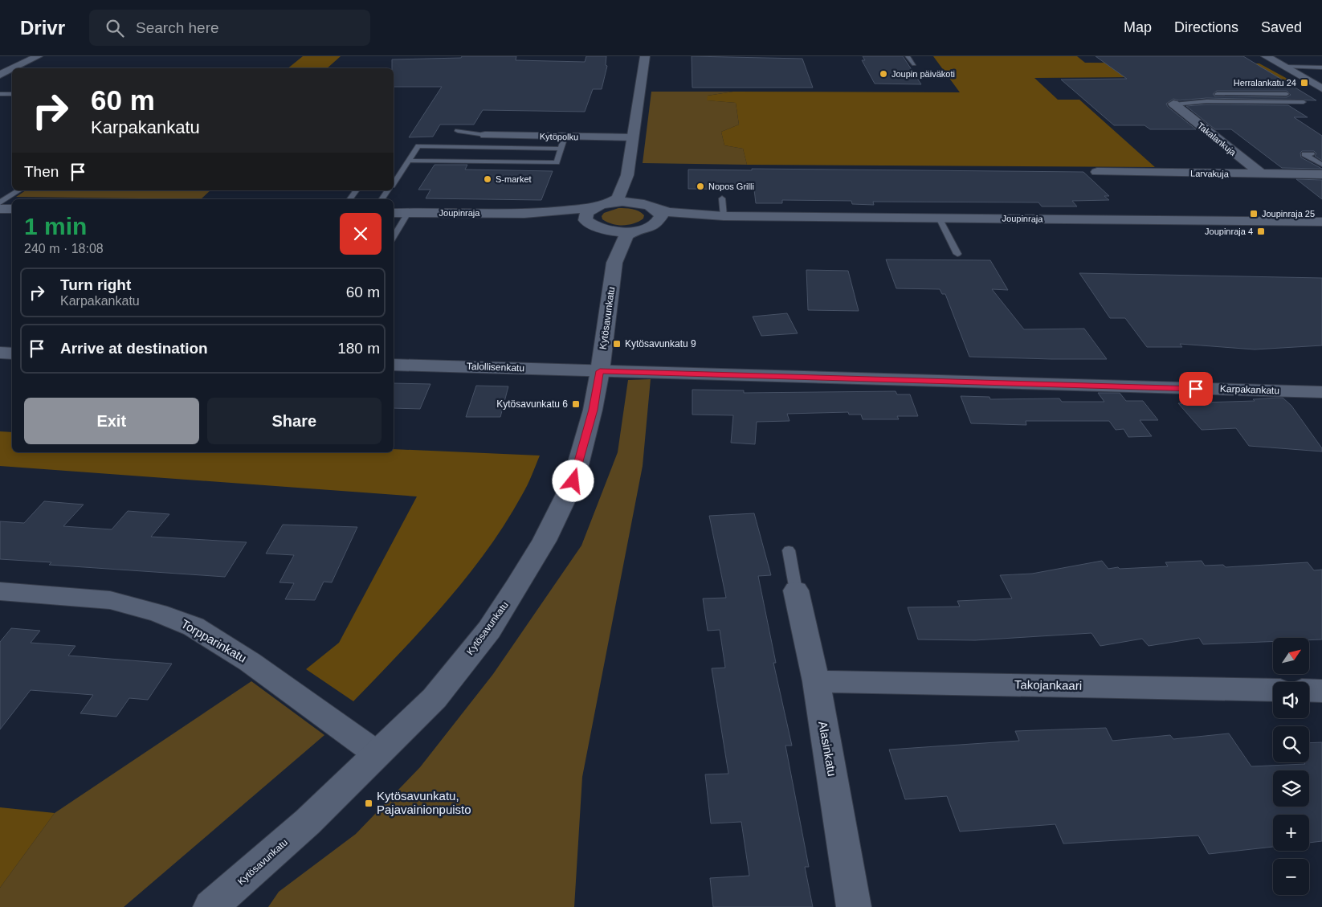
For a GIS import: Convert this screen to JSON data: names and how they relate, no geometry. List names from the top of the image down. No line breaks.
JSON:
{"streets":{"street":["Kytöpolku","Takalankuja","Larvakuja","Joupinraja","Kytösavunkatu","Talollisenkatu","Karpakankatu","Torpparinkatu","Takojankaari","Alasinkatu"]},"crossings":[["Takalankuja","Larvakuja"],["Joupinraja","Kytösavunkatu"],["Kytösavunkatu","Talollisenkatu"],["Kytösavunkatu","Karpakankatu"],["Kytösavunkatu","Torpparinkatu"],["Talollisenkatu","Karpakankatu"],["Takojankaari","Alasinkatu"]],"places":{"other":["Joupin päiväkoti","S-market","Nopos Grilli"],"transit":["Herralankatu 24","Joupinraja 25","Joupinraja 4","Kytösavunkatu 9","Kytösavunkatu 6","Kytösavunkatu, Pajavainionpuisto"]},"north":"top right","page":{"header":"Drivr","search":"Search here","nav":["Map","Directions","Saved"],"turn":["60 m","Karpakankatu"],"then":"Then","heading":["1 min","240 m · 18:08"],"list":[{"name":"Turn right","note":"Karpakankatu","value":"60 m"},{"name":"Arrive at destination","value":"180 m"}],"buttons":["Exit","Share"],"map_buttons":["+","−"]}}
